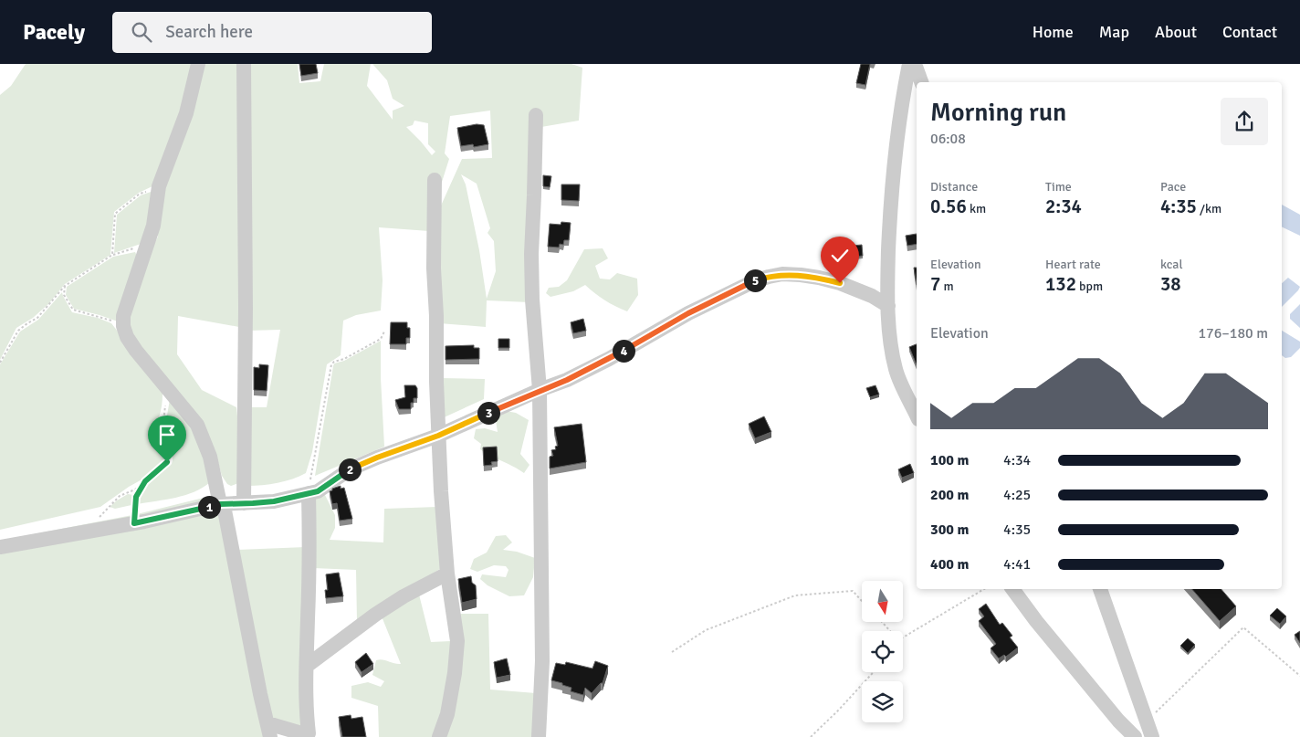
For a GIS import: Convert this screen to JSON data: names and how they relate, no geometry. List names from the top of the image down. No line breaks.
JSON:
{"north":"bottom","page":{"header":"Pacely","search":"Search here","nav":["Home","Map","About","Contact"],"heading":["Morning run","06:08"],"stats":[["Distance","0.56 km"],["Time","2:34"],["Pace","4:35 /km"],["Elevation","7 m"],["Heart rate","132 bpm"],["kcal","38"]],"pins":["5","4","3","2","1"],"chart":["Elevation","176–180 m"],"list":[{"name":"100 m","note":"4:34"},{"name":"200 m","note":"4:25"},{"name":"300 m","note":"4:35"},{"name":"400 m","note":"4:41"}]}}
